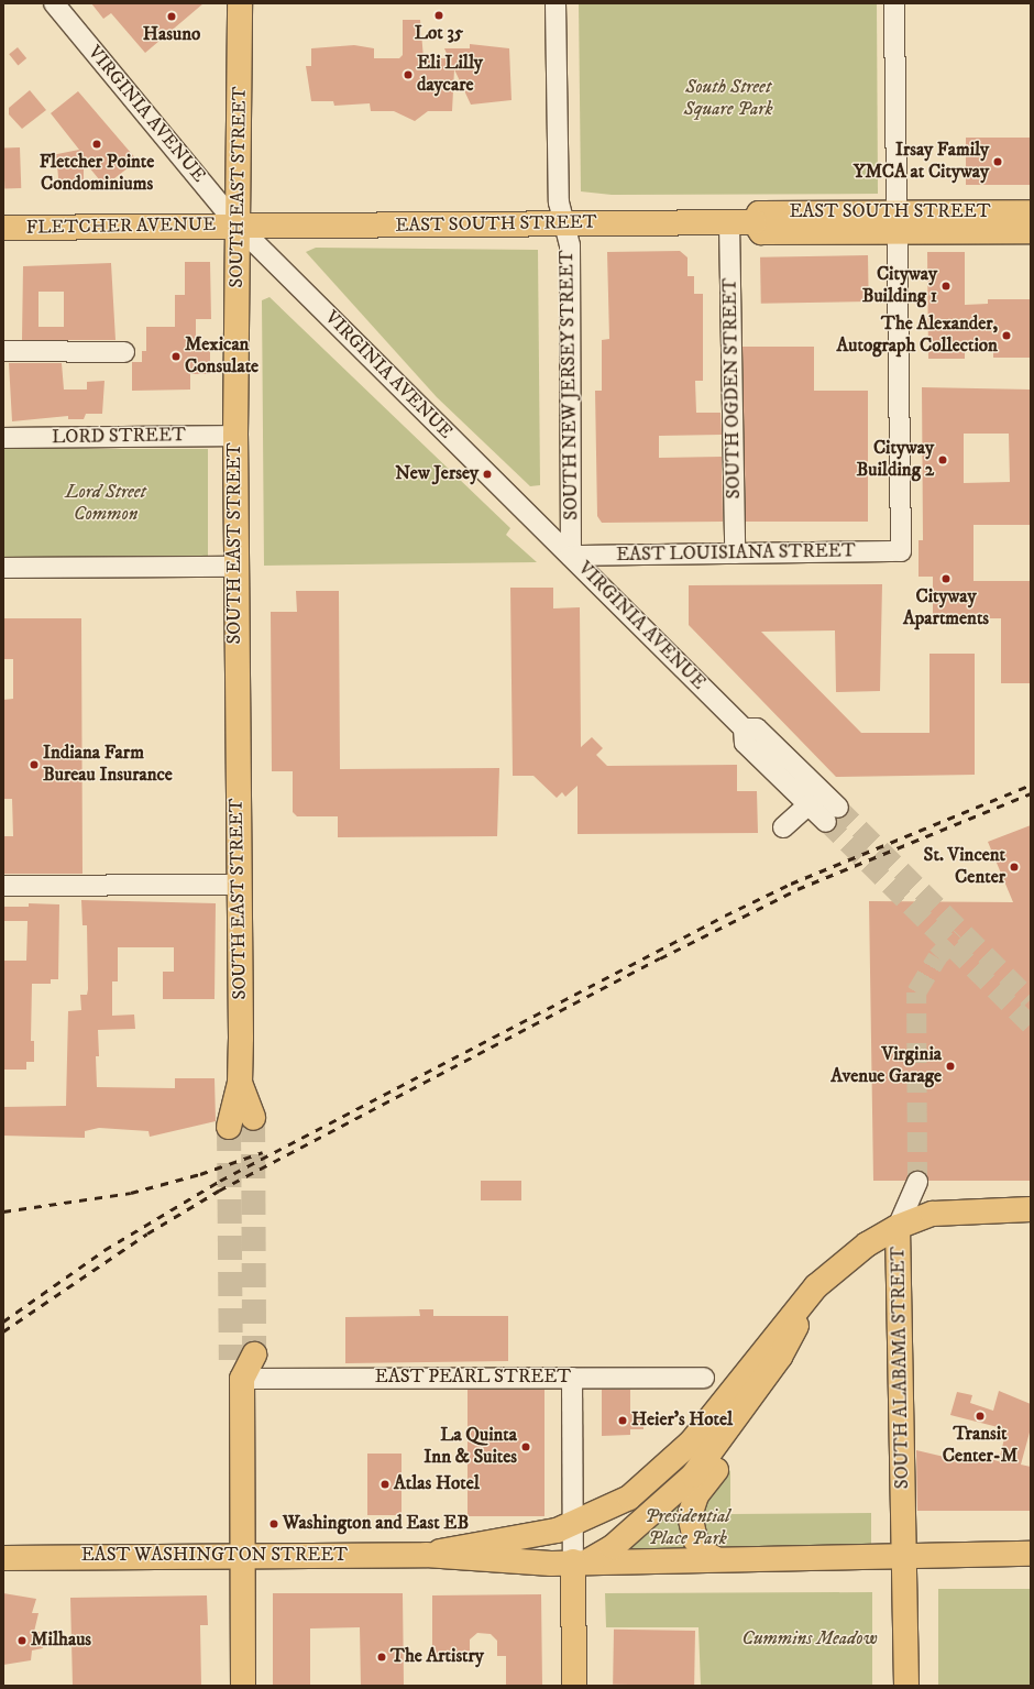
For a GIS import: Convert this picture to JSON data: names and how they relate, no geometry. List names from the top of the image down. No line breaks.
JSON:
{"streets":{"main road":["SOUTH EAST STREET","EAST SOUTH STREET","FLETCHER AVENUE","SOUTH ALABAMA STREET","EAST WASHINGTON STREET"],"street":["VIRGINIA AVENUE","SOUTH NEW JERSEY STREET","SOUTH OGDEN STREET","LORD STREET","EAST LOUISIANA STREET","EAST PEARL STREET"]},"crossings":[["VIRGINIA AVENUE","SOUTH EAST STREET"],["VIRGINIA AVENUE","EAST SOUTH STREET"],["VIRGINIA AVENUE","FLETCHER AVENUE"],["VIRGINIA AVENUE","SOUTH NEW JERSEY STREET"],["VIRGINIA AVENUE","EAST LOUISIANA STREET"],["SOUTH EAST STREET","EAST SOUTH STREET"],["SOUTH EAST STREET","FLETCHER AVENUE"],["SOUTH EAST STREET","LORD STREET"],["EAST SOUTH STREET","FLETCHER AVENUE"],["EAST SOUTH STREET","SOUTH NEW JERSEY STREET"],["EAST SOUTH STREET","SOUTH OGDEN STREET"],["EAST SOUTH STREET","EAST LOUISIANA STREET"],["SOUTH NEW JERSEY STREET","EAST LOUISIANA STREET"],["SOUTH OGDEN STREET","EAST LOUISIANA STREET"],["SOUTH ALABAMA STREET","EAST WASHINGTON STREET"]],"parks":["South Street Square Park","Lord Street Common","Presidential Place Park","Cummins Meadow"],"places":["Lot 35","Hasuno","Eli Lilly daycare","Fletcher Pointe Condominiums","Irsay Family YMCA at Cityway","Cityway Building 1","The Alexander, Autograph Collection","Mexican Consulate","Cityway Building 2","New Jersey","Cityway Apartments","Indiana Farm Bureau Insurance","St. Vincent Center","Virginia Avenue Garage","Transit Center-M","Heier's Hotel","La Quinta Inn & Suites","Atlas Hotel","Washington and East EB","Milhaus","The Artistry"]}
